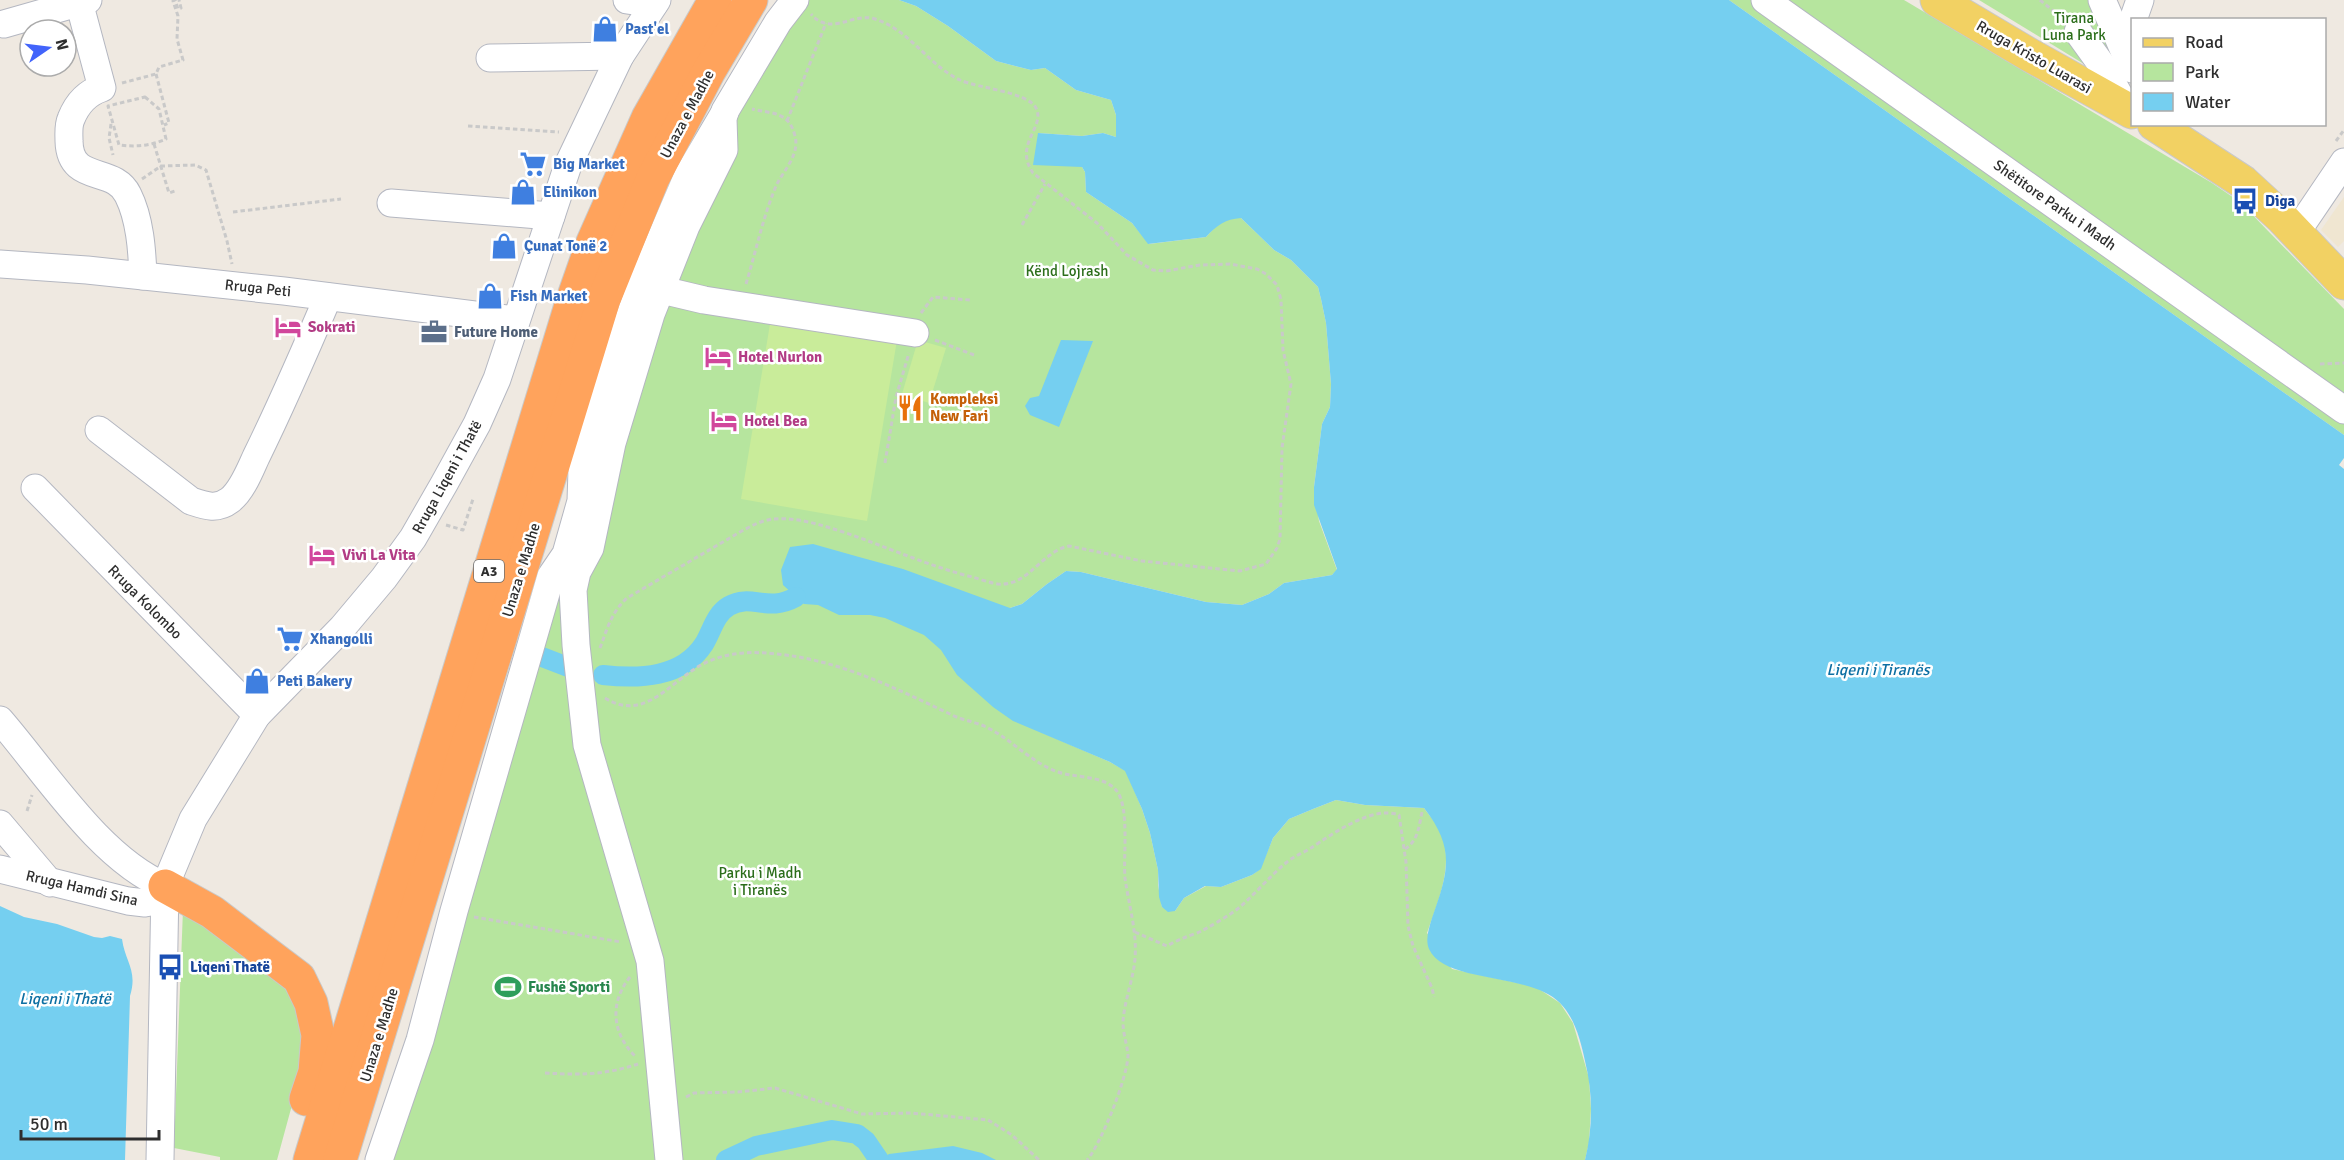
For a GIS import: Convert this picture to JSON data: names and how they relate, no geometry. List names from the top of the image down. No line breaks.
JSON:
{"streets":{"highway":["Unaza e Madhe","A3"],"main road":["Rruga Kristo Luarasi"],"street":["Shëtitore Parku i Madh","Rruga Peti","Rruga Liqeni i Thatë","Rruga Kolombo","Rruga Hamdi Sina"]},"crossings":[["Rruga Peti","Rruga Liqeni i Thatë"],["Rruga Liqeni i Thatë","Rruga Kolombo"],["Rruga Liqeni i Thatë","Rruga Hamdi Sina"]],"water":["Liqeni i Tiranës","Liqeni i Thatë"],"parks":["Tirana Luna Park","Kënd Lojrash","Parku i Madh i Tiranës"],"places":{"shop":["Past'el","Elinikon","Çunat Tonë 2","Fish Market","Peti Bakery"],"supermarket":["Big Market","Xhangolli"],"bus stop":["Diga","Liqeni Thatë"],"hotel":["Sokrati","Hotel Nurlon","Hotel Bea","Vivi La Vita"],"office":["Future Home"],"restaurant":["Kompleksi New Fari"],"sports":["Fushë Sporti"]},"legend":["Road","Park","Water"],"scale_bar":"50 m","north":"right"}
